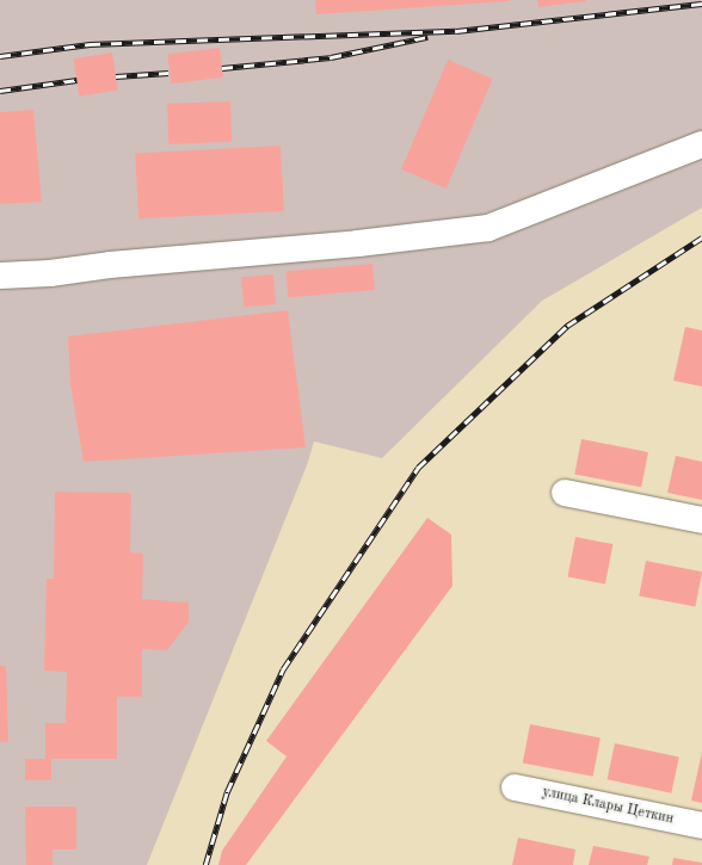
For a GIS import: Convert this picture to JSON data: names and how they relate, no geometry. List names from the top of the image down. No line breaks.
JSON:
{"streets":{"street":["улица Клары Цеткин"]}}
